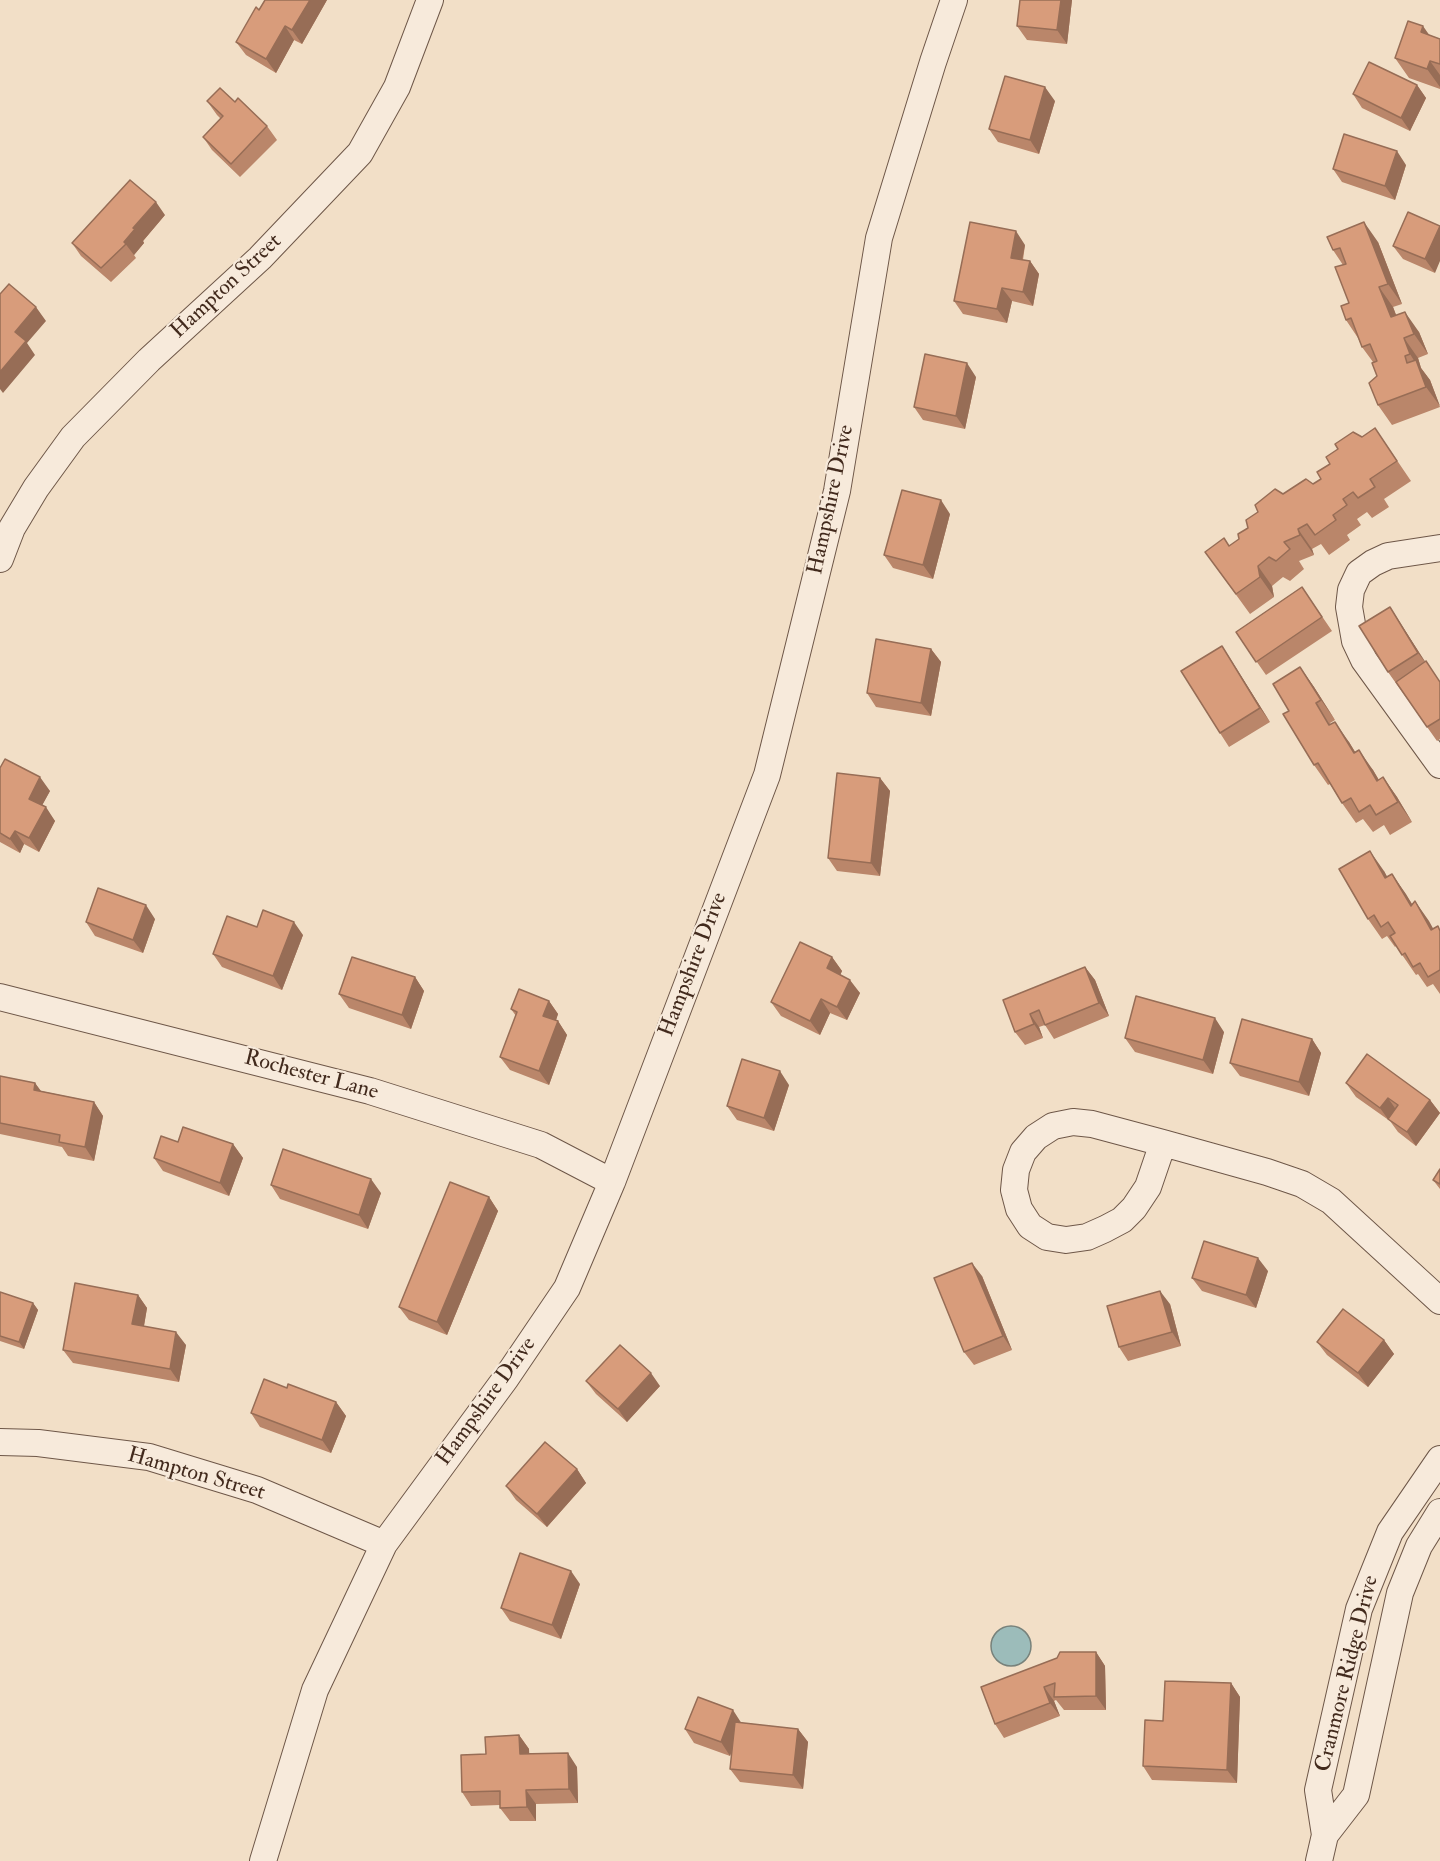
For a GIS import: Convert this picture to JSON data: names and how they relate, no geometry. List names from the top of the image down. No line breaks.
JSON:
{"streets":{"street":["Hampton Street","Hampshire Drive","Rochester Lane","Cranmore Ridge Drive"]},"crossings":[["Hampton Street","Hampshire Drive"],["Hampshire Drive","Rochester Lane"]]}
